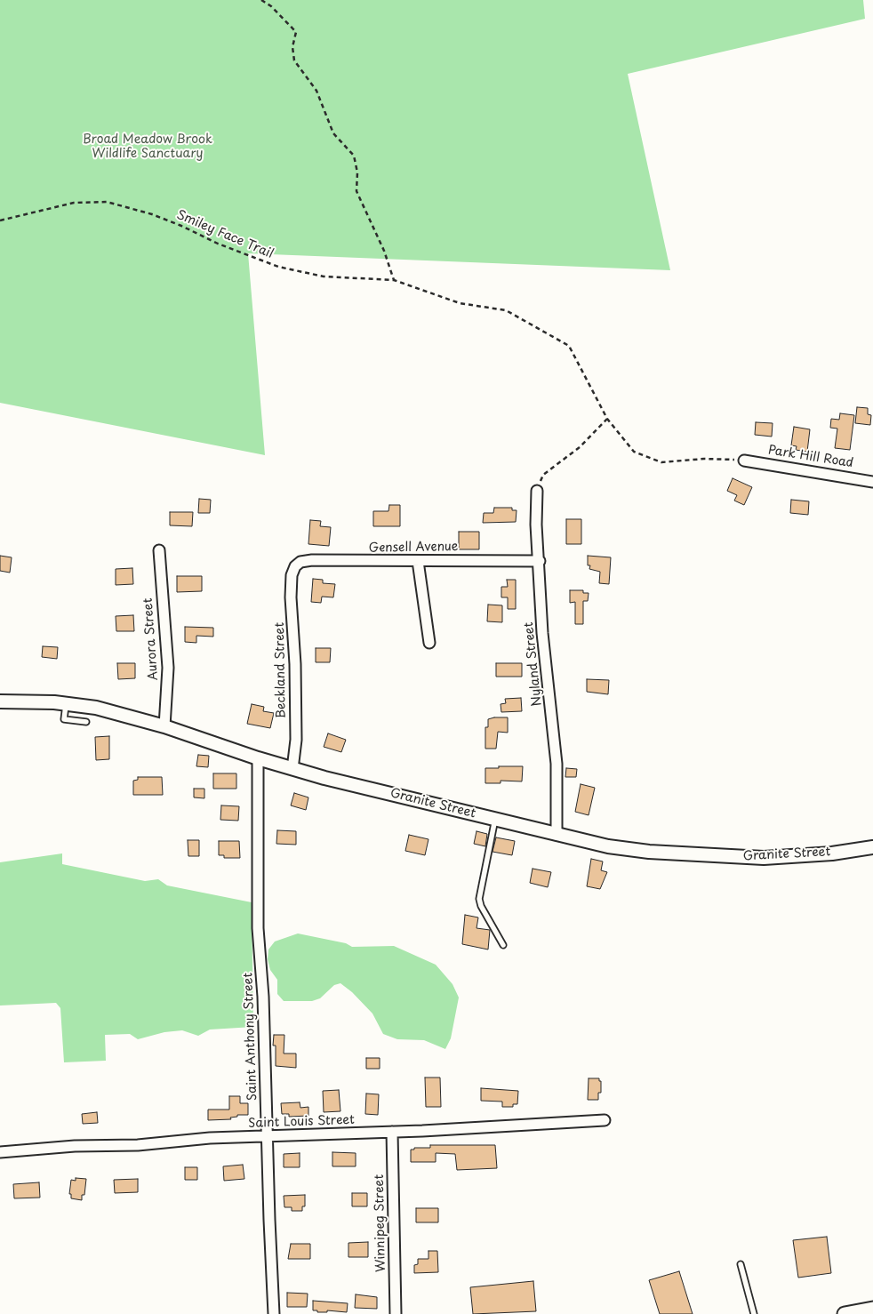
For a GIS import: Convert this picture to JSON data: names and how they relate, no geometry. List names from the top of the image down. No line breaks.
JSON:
{"streets":{"street":["Park Hill Road","Gensell Avenue","Aurora Street","Nyland Street","Beckland Street","Granite Street","Saint Anthony Street","Saint Louis Street","Winnipeg Street"],"path":["Smiley Face Trail"]},"crossings":[["Smiley Face Trail","Park Hill Road"],["Gensell Avenue","Nyland Street"],["Gensell Avenue","Beckland Street"],["Aurora Street","Granite Street"],["Nyland Street","Granite Street"],["Beckland Street","Granite Street"],["Granite Street","Saint Anthony Street"],["Saint Anthony Street","Saint Louis Street"],["Saint Louis Street","Winnipeg Street"]],"parks":["Broad Meadow Brook Wildlife Sanctuary"]}
